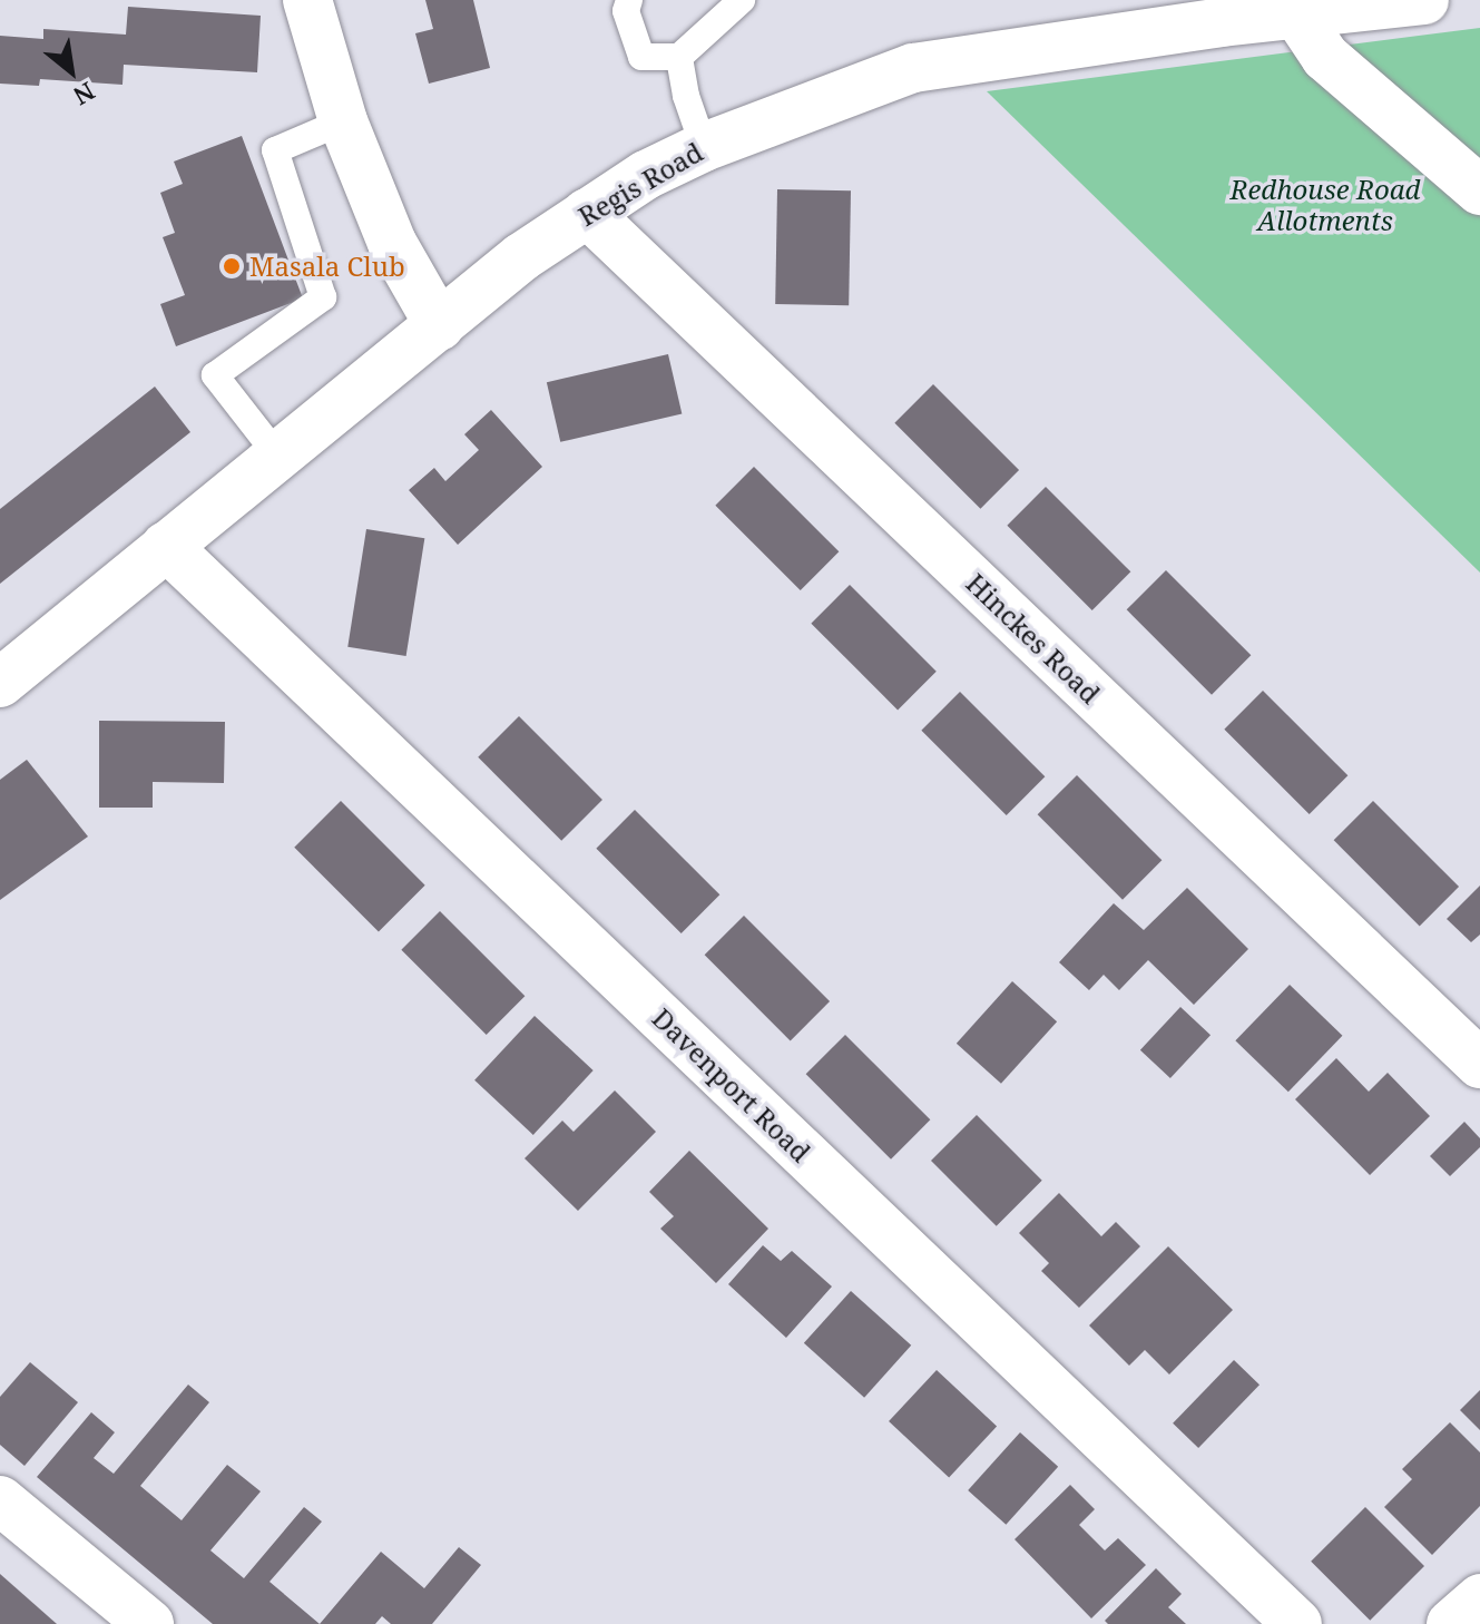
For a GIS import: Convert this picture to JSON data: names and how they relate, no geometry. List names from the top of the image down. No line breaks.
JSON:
{"streets":{"street":["Regis Road","Hinckes Road","Davenport Road"]},"crossings":[["Regis Road","Hinckes Road"],["Regis Road","Davenport Road"]],"parks":["Redhouse Road Allotments"],"places":["Masala Club"],"north":"bottom right"}
